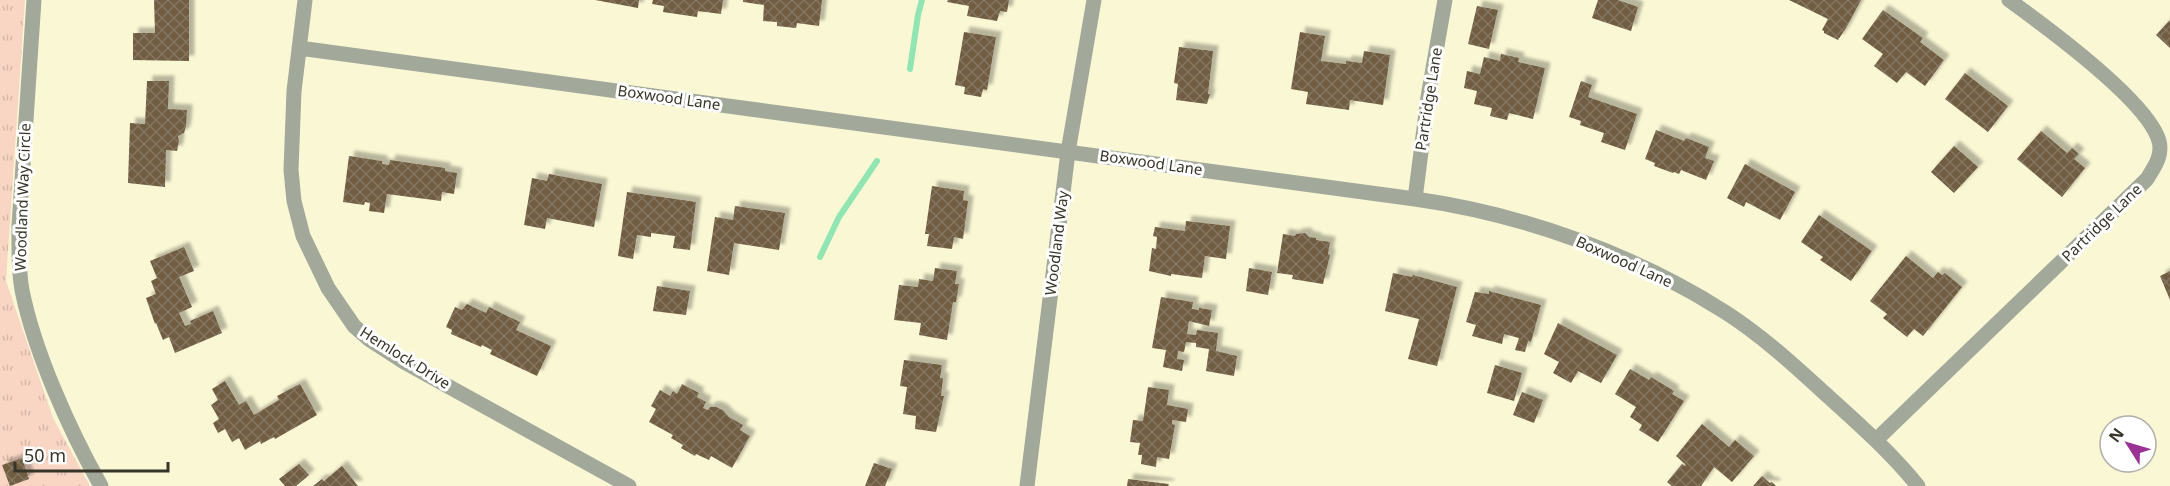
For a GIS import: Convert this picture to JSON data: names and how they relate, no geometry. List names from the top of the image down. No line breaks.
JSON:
{"streets":{"street":["Boxwood Lane","Partridge Lane","Woodland Way Circle","Woodland Way","Hemlock Drive"]},"crossings":[["Boxwood Lane","Partridge Lane"],["Boxwood Lane","Woodland Way"],["Boxwood Lane","Hemlock Drive"]],"scale_bar":"50 m","north":"top left"}
